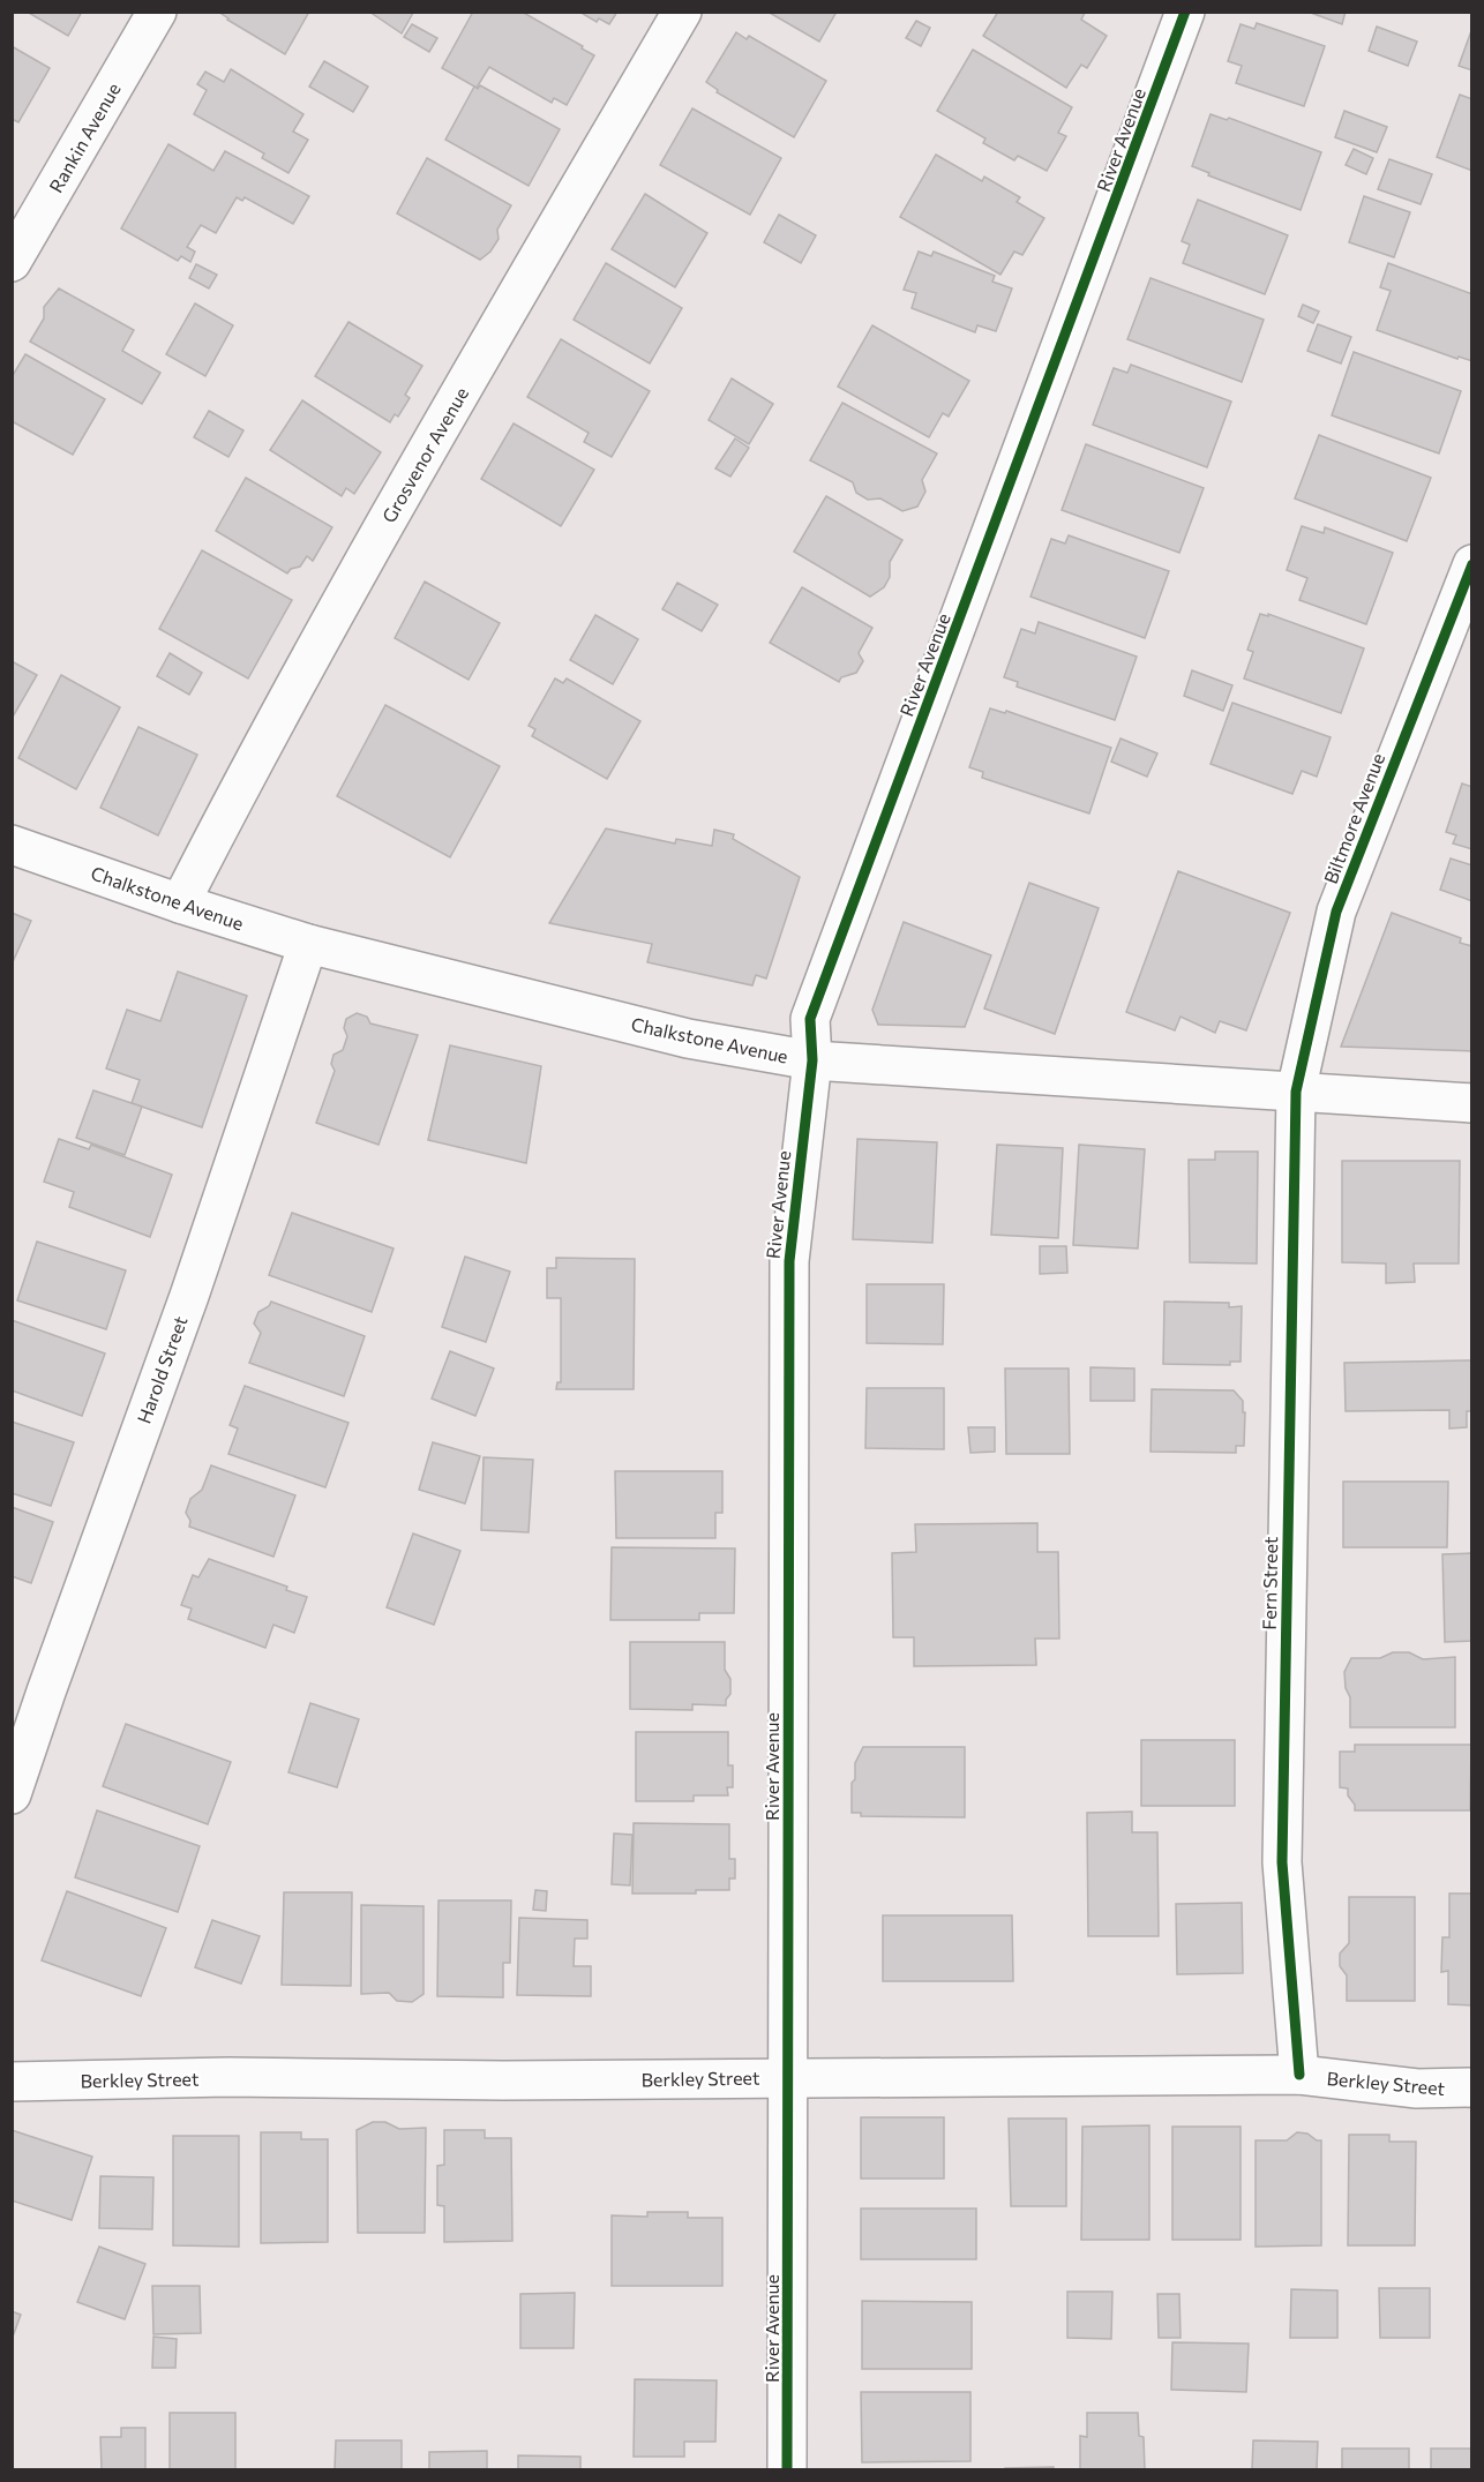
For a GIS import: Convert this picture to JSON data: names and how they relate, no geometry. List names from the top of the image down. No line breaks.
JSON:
{"streets":{"street":["Rankin Avenue","River Avenue","Grosvenor Avenue","Biltmore Avenue","Chalkstone Avenue","Harold Street","Fern Street","Berkley Street"]},"crossings":[["River Avenue","Chalkstone Avenue"],["River Avenue","Berkley Street"],["Grosvenor Avenue","Chalkstone Avenue"],["Biltmore Avenue","Chalkstone Avenue"],["Biltmore Avenue","Fern Street"],["Chalkstone Avenue","Harold Street"],["Chalkstone Avenue","Fern Street"],["Fern Street","Berkley Street"]]}
